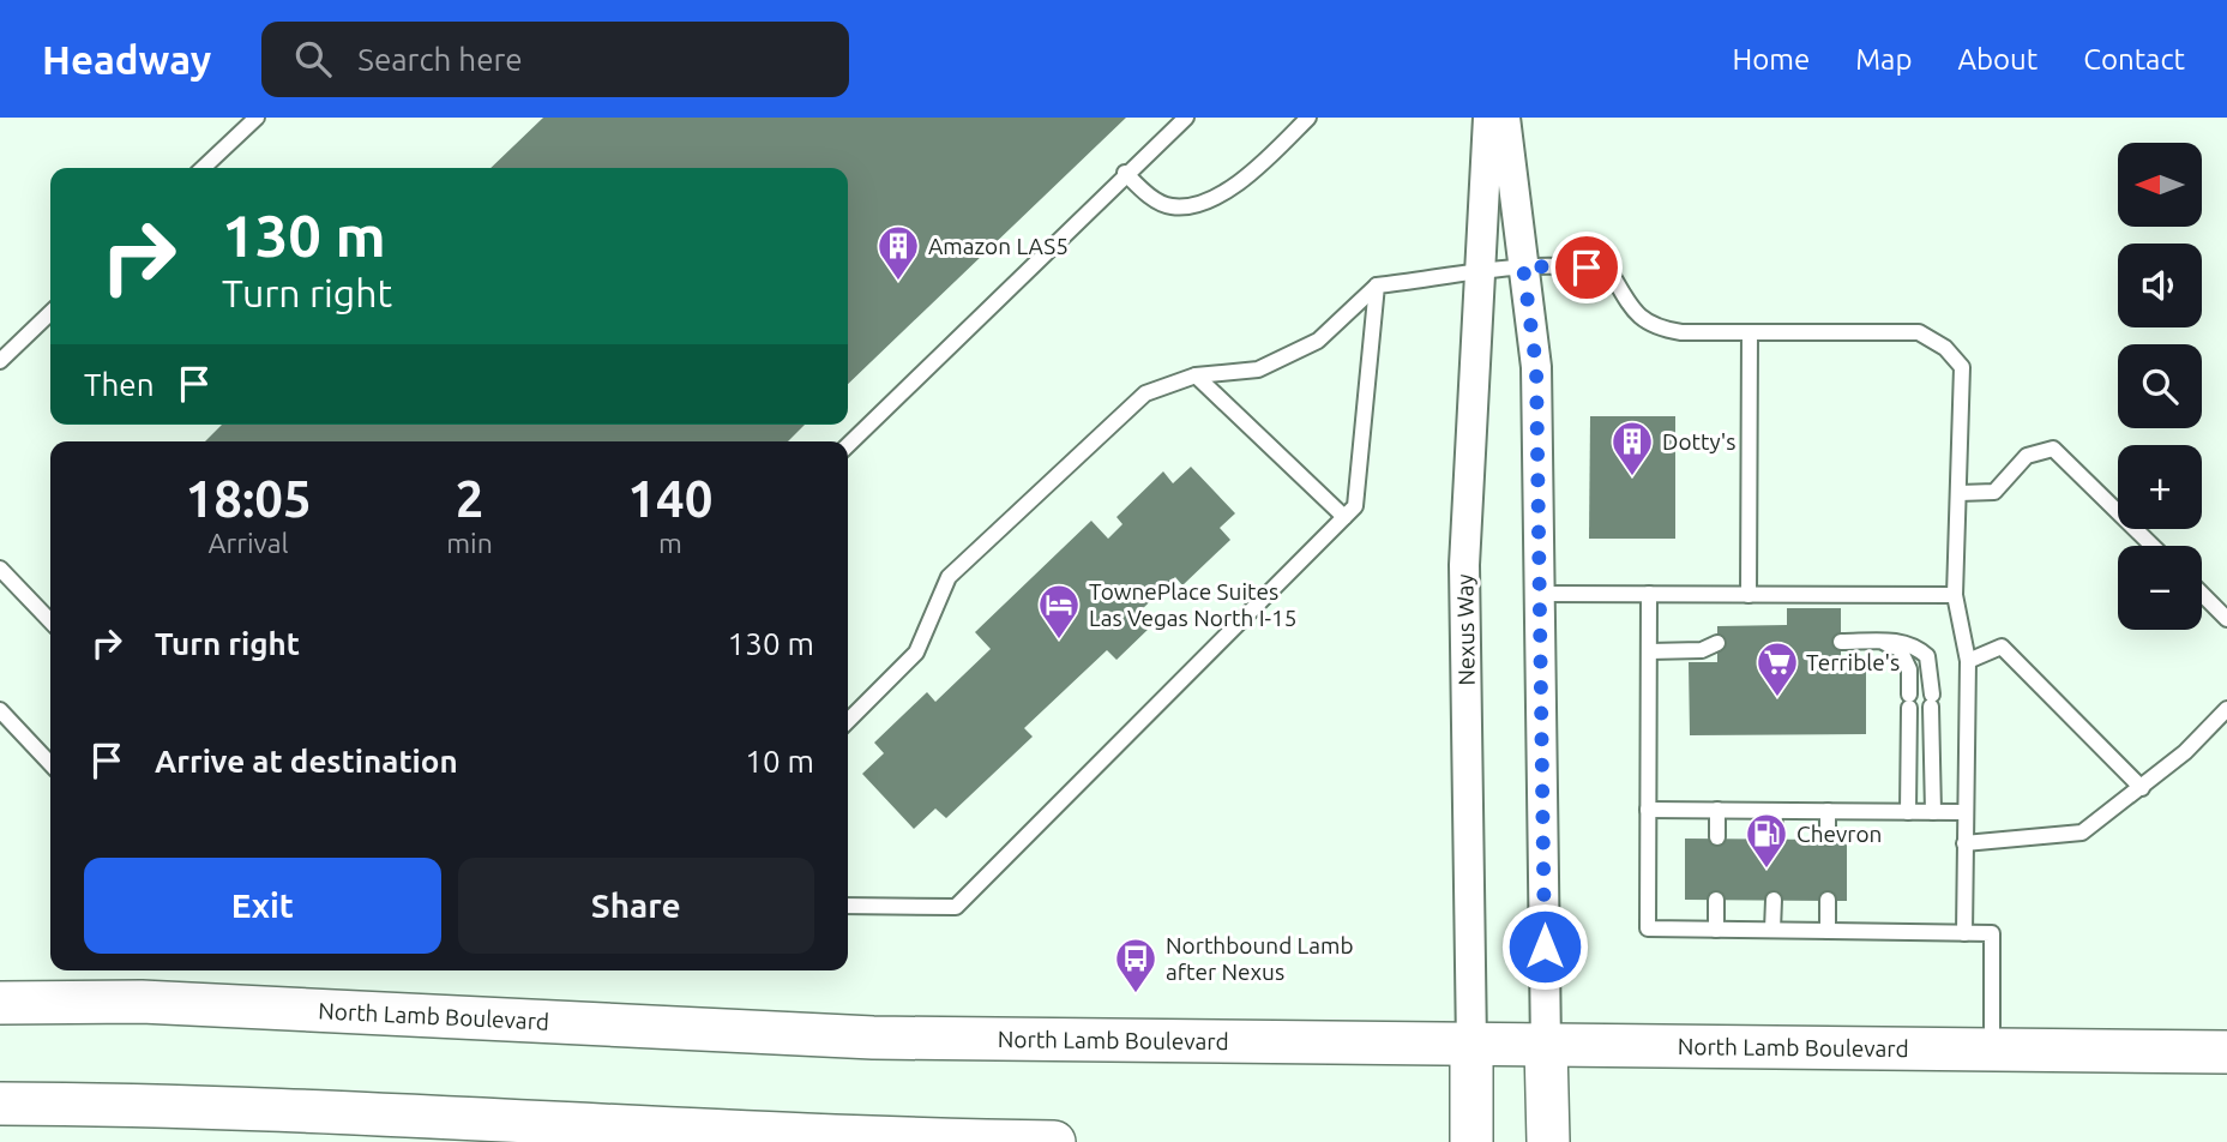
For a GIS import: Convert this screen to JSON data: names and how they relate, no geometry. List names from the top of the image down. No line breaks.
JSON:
{"streets":{"main road":["Nexus Way","North Lamb Boulevard"]},"crossings":[["Nexus Way","North Lamb Boulevard"]],"places":{"building":["Amazon LAS5","Dotty's"],"hotel":["TownePlace Suites Las Vegas North I-15"],"supermarket":["Terrible's"],"fuel station":["Chevron"],"bus stop":["Northbound Lamb after Nexus"]},"north":"left","page":{"header":"Headway","search":"Search here","nav":["Home","Map","About","Contact"],"map_buttons":["+","−"],"turn":["130 m","Turn right"],"then":"Then","eta":["18:05","Arrival","2","min","140","m"],"list":[{"name":"Turn right","value":"130 m"},{"name":"Arrive at destination","value":"10 m"}],"buttons":["Exit","Share"]}}
